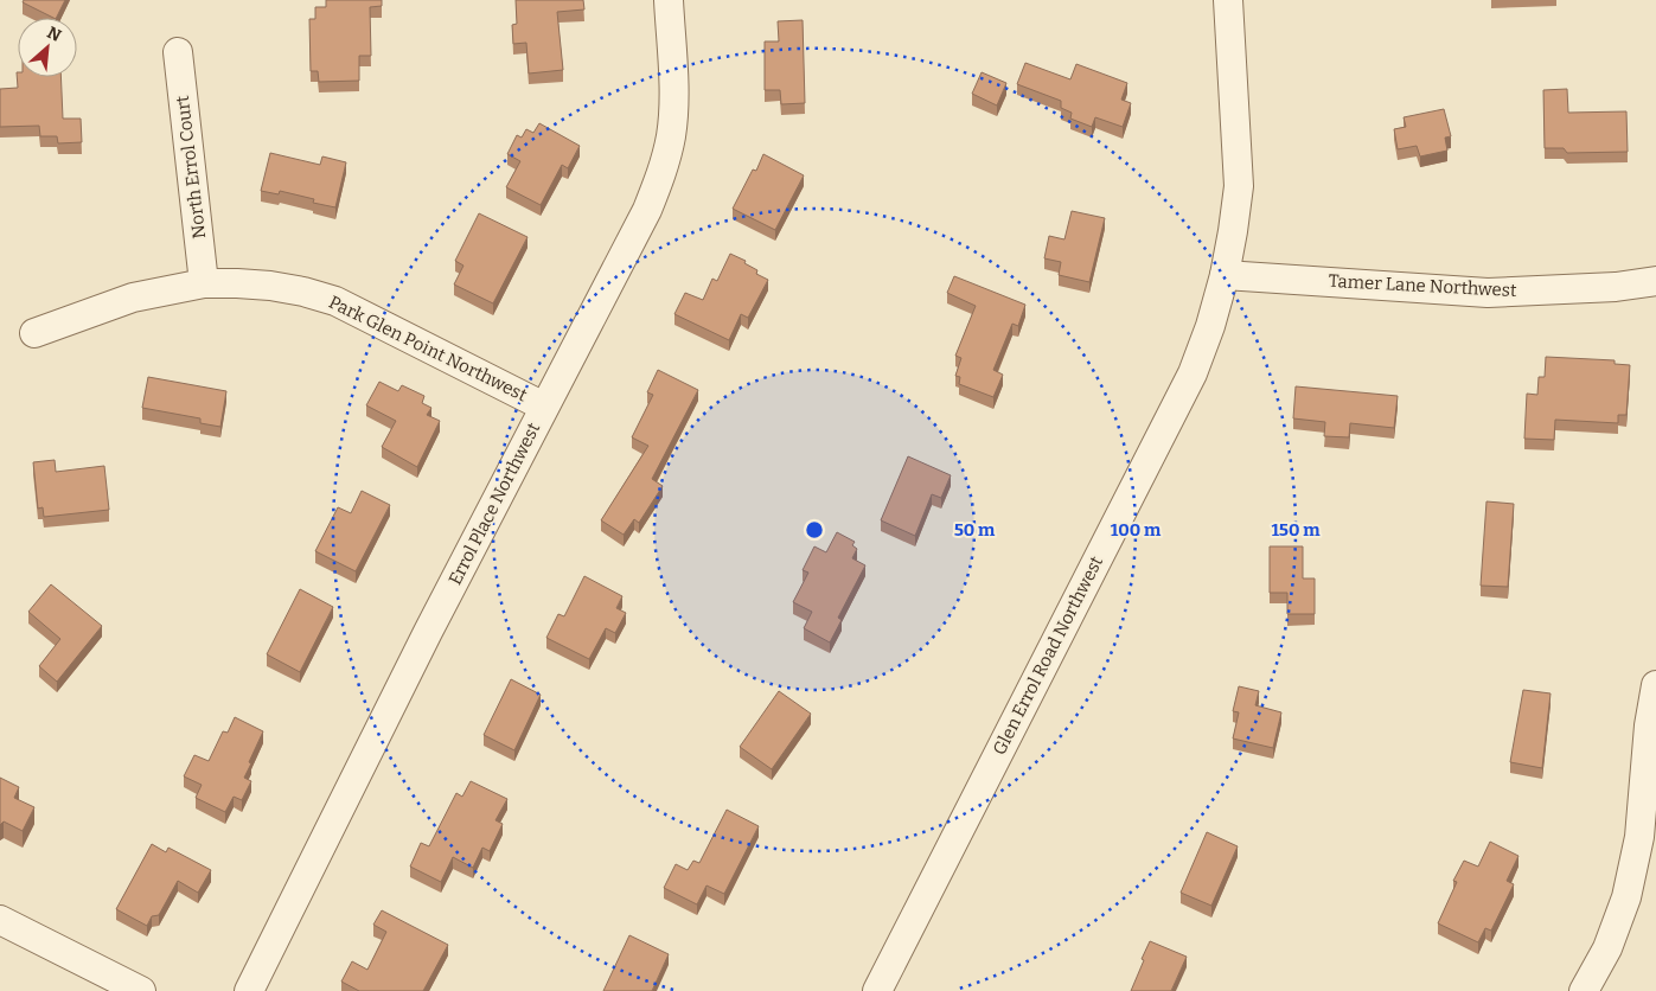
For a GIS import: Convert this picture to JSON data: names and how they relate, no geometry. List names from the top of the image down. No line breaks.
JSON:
{"streets":{"street":["North Errol Court","Tamer Lane Northwest","Park Glen Point Northwest","Errol Place Northwest","Glen Errol Road Northwest"]},"crossings":[["North Errol Court","Park Glen Point Northwest"],["Tamer Lane Northwest","Glen Errol Road Northwest"],["Park Glen Point Northwest","Errol Place Northwest"]],"north":"top right","rings":["50 m","100 m","150 m"]}
